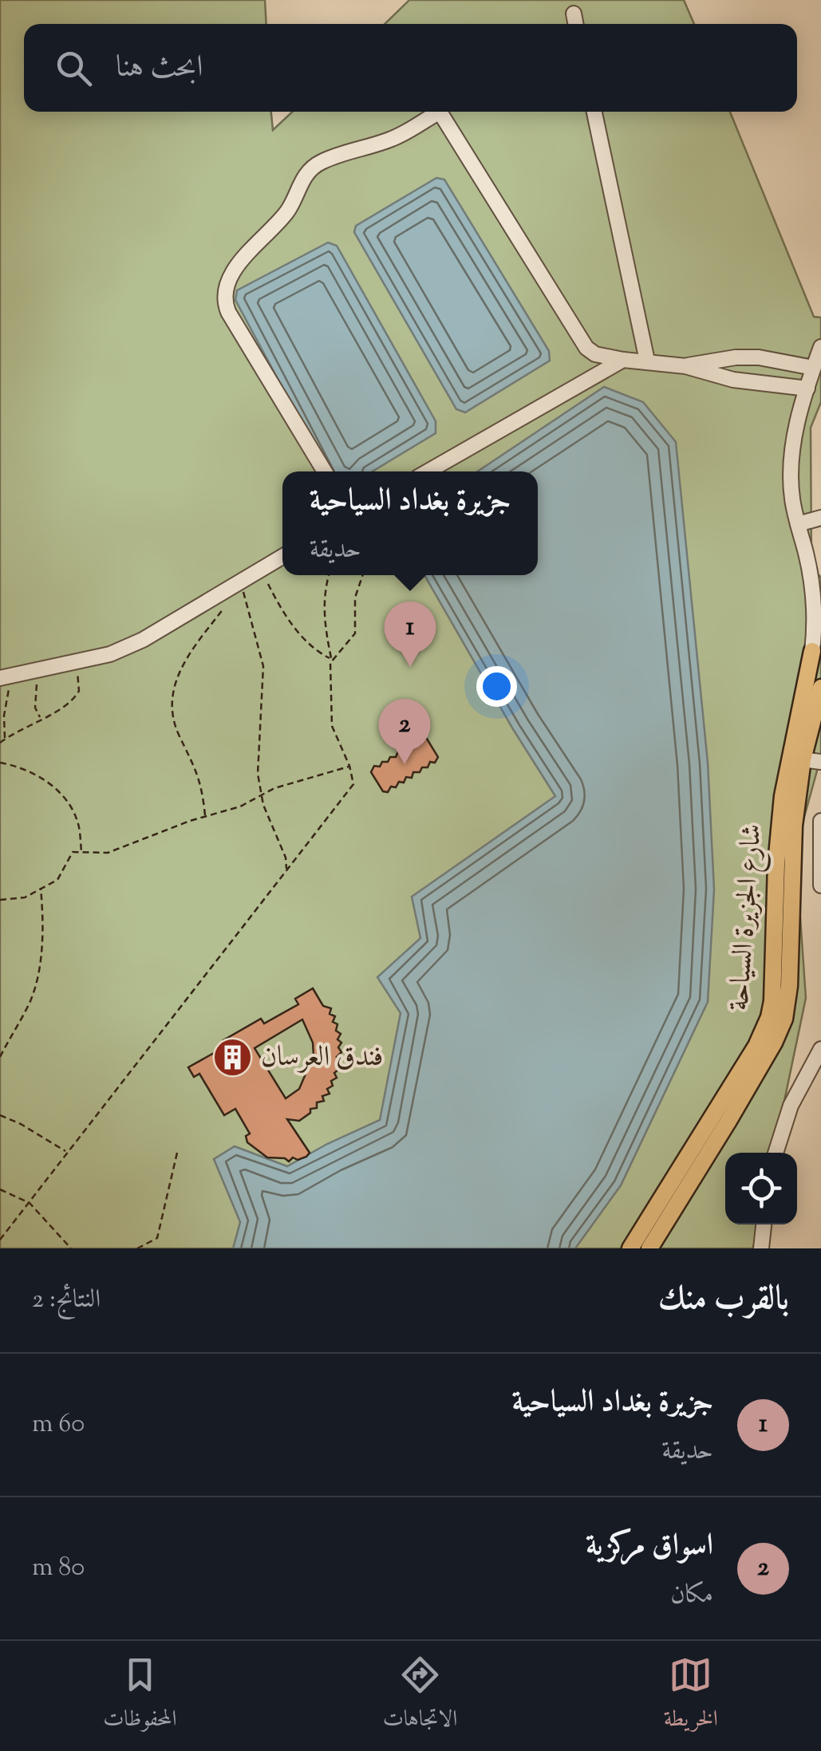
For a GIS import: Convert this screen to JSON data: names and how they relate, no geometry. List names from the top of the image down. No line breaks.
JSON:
{"streets":{"main road":["شارع الجزيرة السياحة"]},"places":{"building":["فندق العرسان"]},"page":{"search":"ابحث هنا","popup":["جزيرة بغداد السياحية","حديقة"],"pins":["1","2"],"heading":["بالقرب منك","النتائج: 2"],"list":[{"mark":"1","name":"جزيرة بغداد السياحية","note":"حديقة","value":"60 m"},{"mark":"2","name":"اسواق مركزية","note":"مكان","value":"80 m"}],"nav":["الخريطة","الاتجاهات","المحفوظات"]}}
